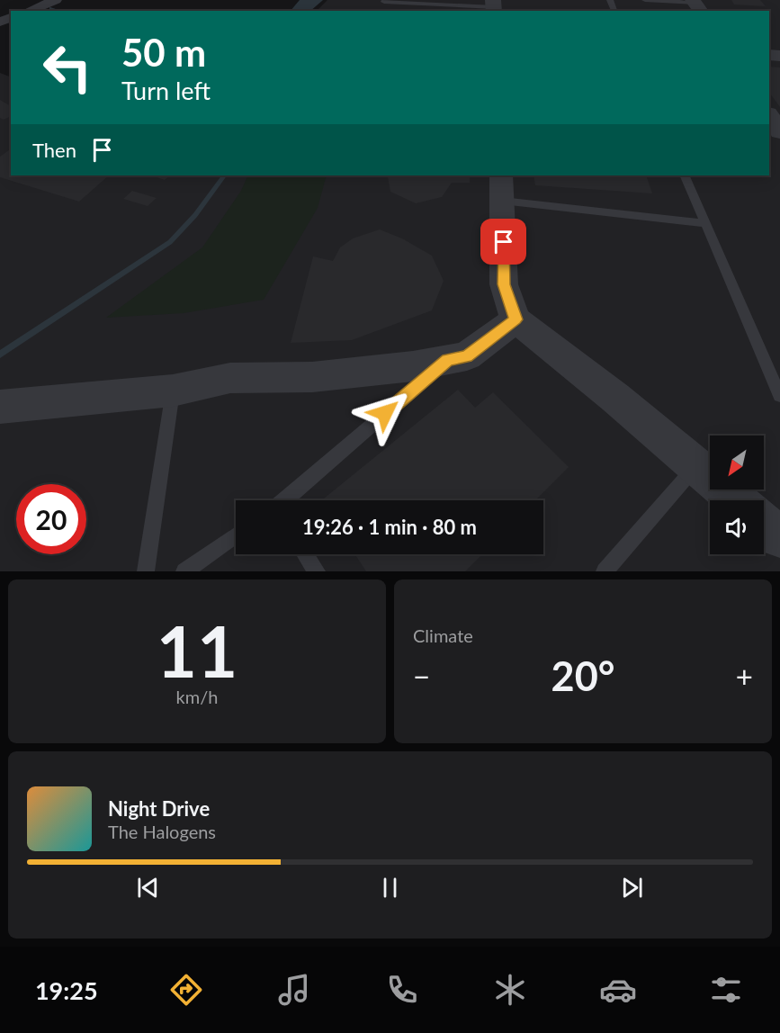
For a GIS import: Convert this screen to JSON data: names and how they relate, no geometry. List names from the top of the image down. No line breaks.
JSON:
{"north":"bottom left","page":{"turn":["50 m","Turn left"],"then":"Then","limit":"20","trip":"19:26 · 1 min · 80 m","tile":[["11","km/h"],"Climate"],"heat":["−","20°","+"],"song":["Night Drive","The Halogens"],"tabs":"19:25"}}
